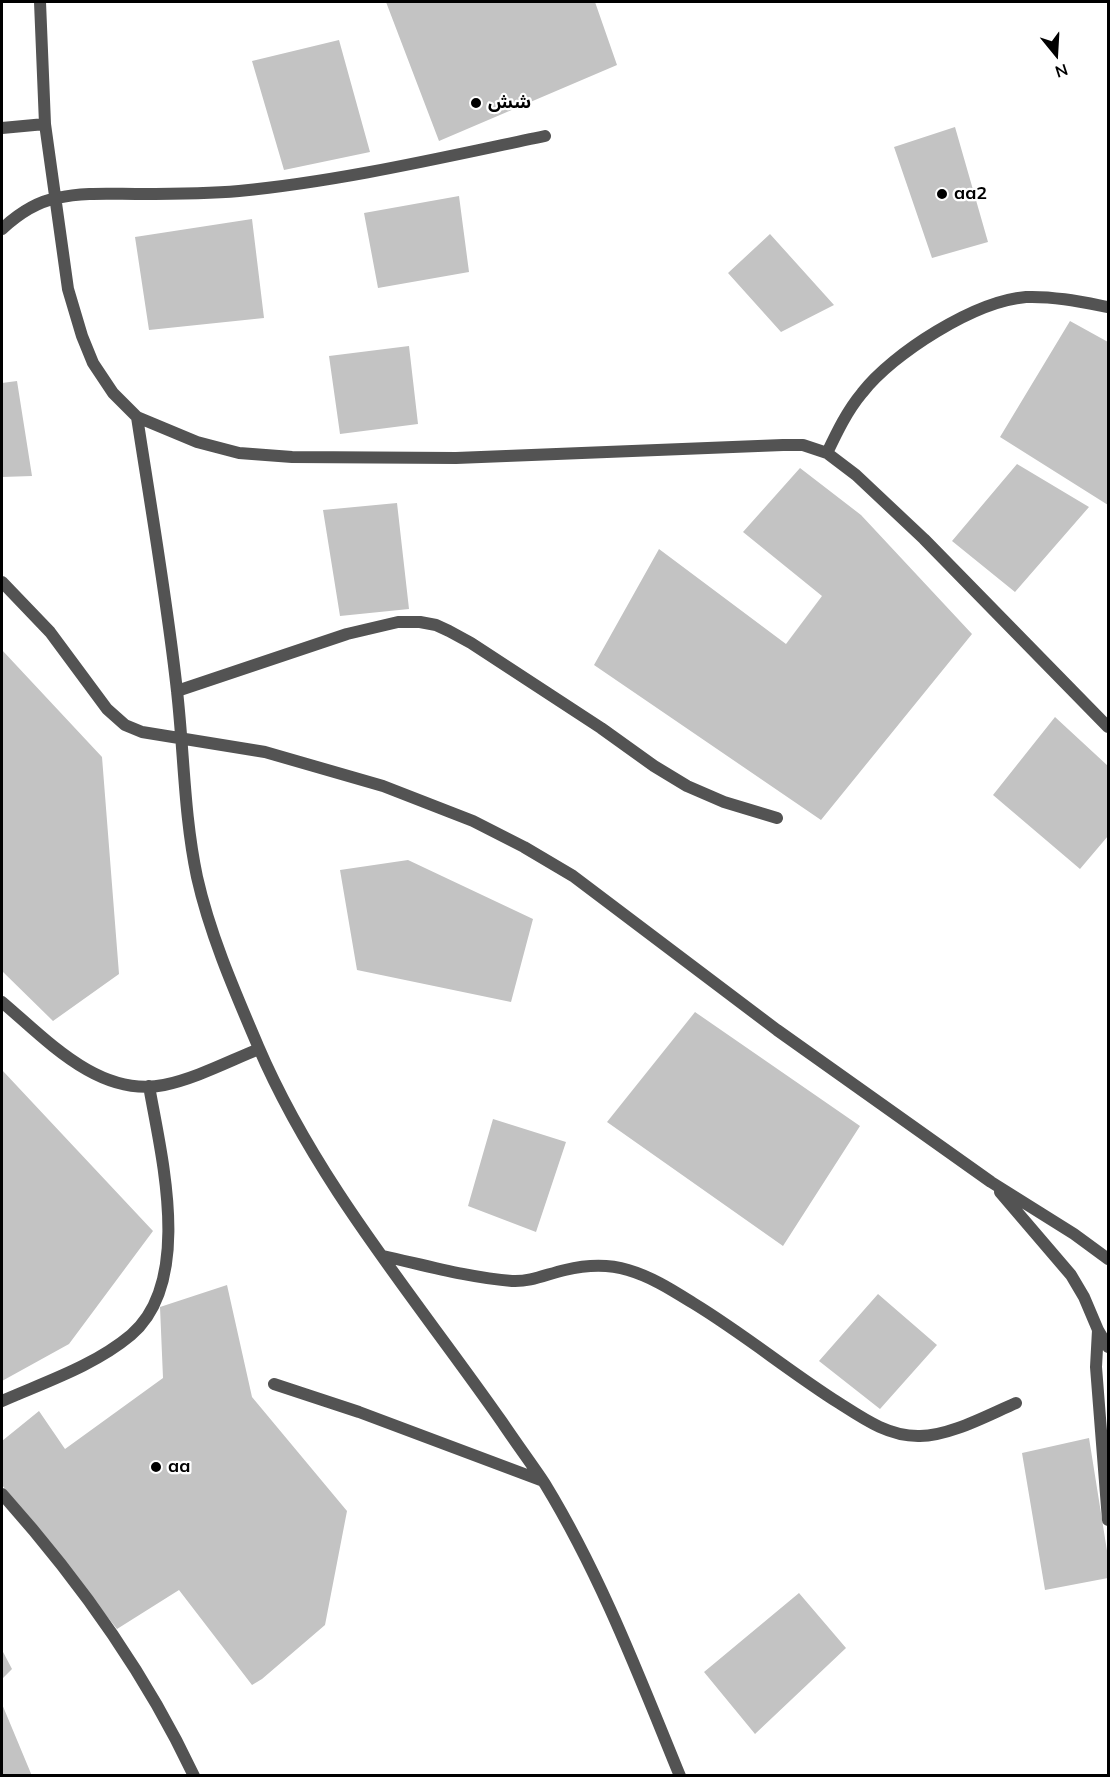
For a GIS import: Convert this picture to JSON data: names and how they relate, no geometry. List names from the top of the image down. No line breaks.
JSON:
{"places":["شش","aa2","aa"],"north":"bottom"}
